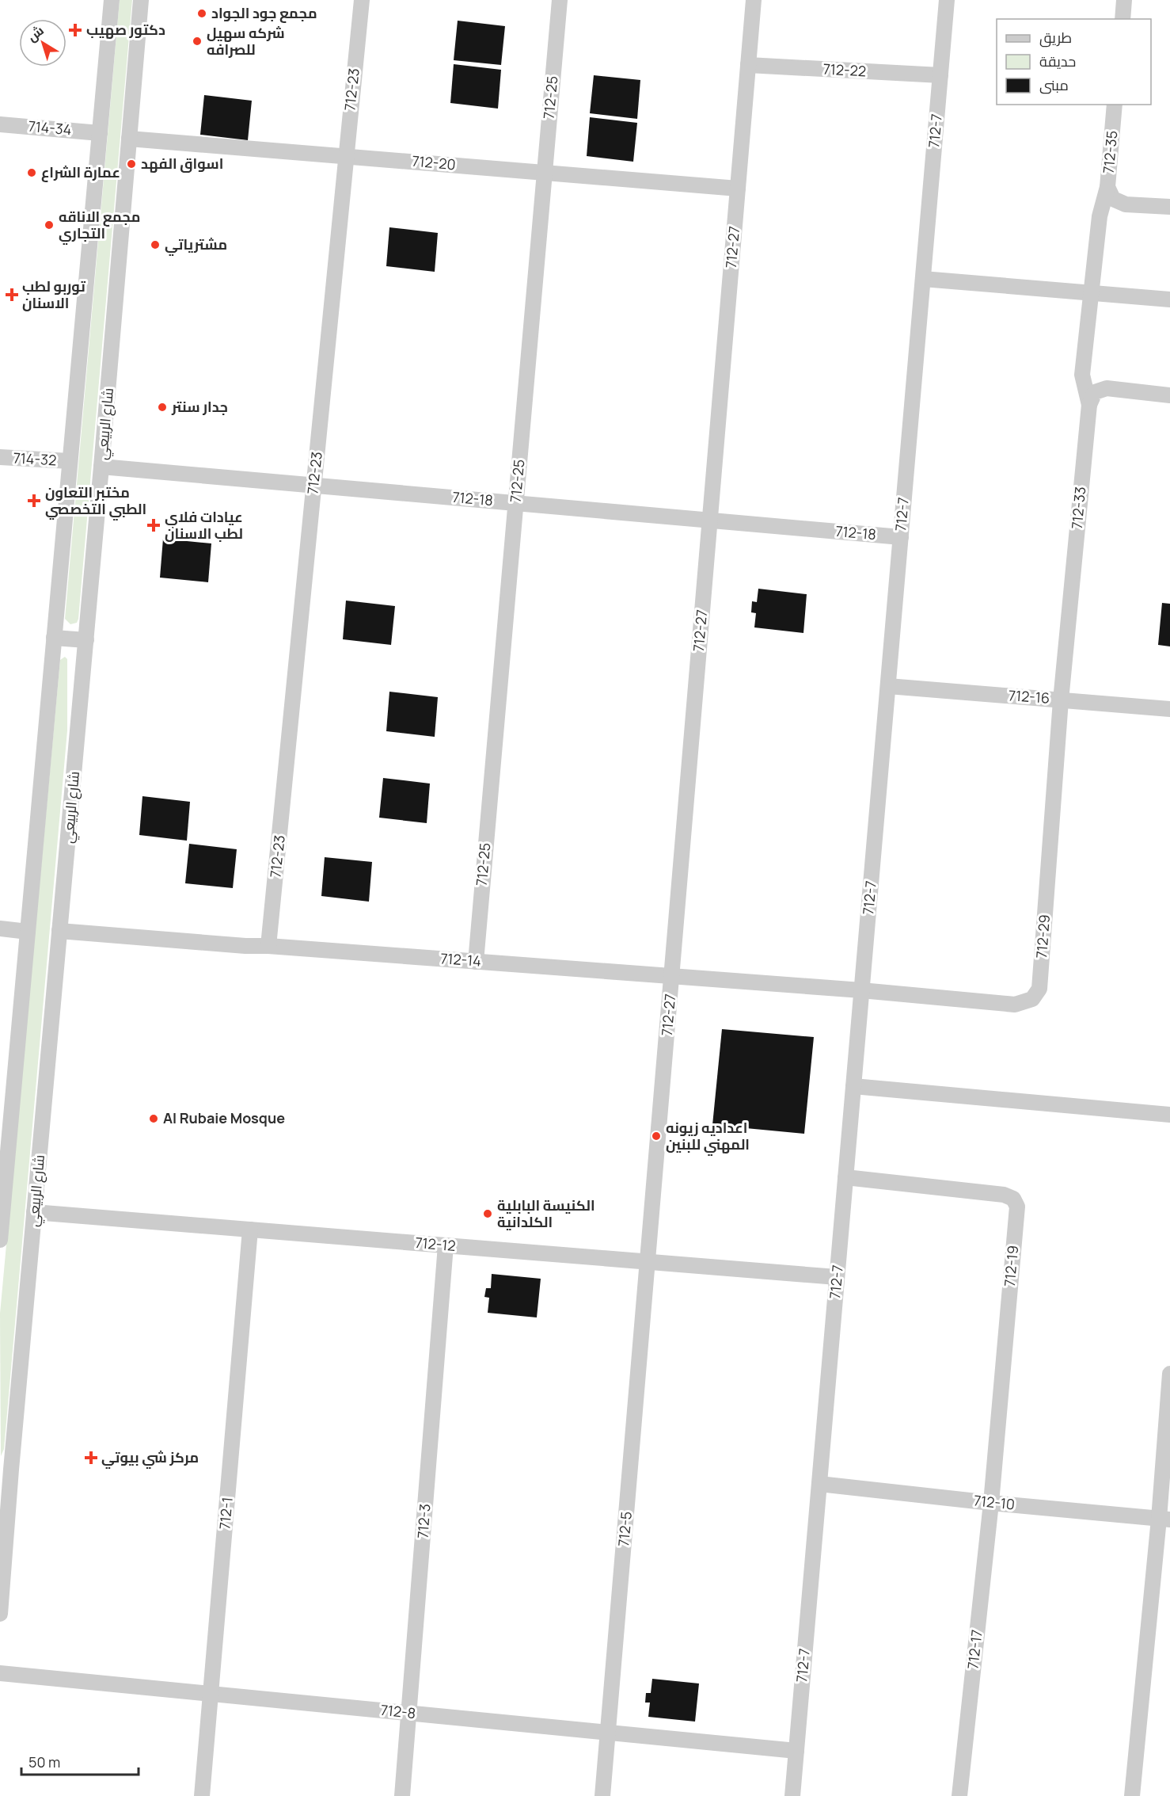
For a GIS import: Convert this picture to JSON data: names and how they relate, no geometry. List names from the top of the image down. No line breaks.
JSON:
{"streets":{"street":["712-22","712-23","712-25","714-34","712-7","712-35","712-20","712-27","شارع الربيعي","714-32","712-18","712-33","712-16","712-29","712-14","712-12","712-19","712-10","712-1","712-3","712-5","712-17","712-8"]},"crossings":[["712-22","712-7"],["712-22","712-27"],["712-23","712-20"],["712-23","712-18"],["712-23","712-14"],["712-25","712-20"],["712-25","712-18"],["712-25","712-14"],["712-7","712-18"],["712-7","712-16"],["712-7","712-29"],["712-7","712-14"],["712-7","712-12"],["712-7","712-19"],["712-7","712-10"],["712-7","712-8"],["712-35","712-33"],["712-20","712-27"],["712-20","شارع الربيعي"],["712-27","712-18"],["712-27","712-14"],["712-27","712-12"],["712-27","712-5"],["شارع الربيعي","712-18"],["شارع الربيعي","712-14"],["شارع الربيعي","712-12"],["712-33","712-16"],["712-33","712-29"],["712-16","712-29"],["712-29","712-14"],["712-12","712-1"],["712-12","712-3"],["712-12","712-5"],["712-19","712-10"],["712-19","712-17"],["712-10","712-17"],["712-1","712-8"],["712-3","712-8"],["712-5","712-8"]],"places":{"other":["مجمع جود الجواد","شركه سهيل للصرافه","اسواق الفهد","عمارة الشراع","مجمع الاناقه التجاري","مشترياتي","جدار سنتر","Al Rubaie Mosque","اعداديه زيونه المهني للبنين","الكنيسة البابلية الكلدانية"],"health":["دكتور صهيب","توربو لطب الاسنان","مختبر التعاون الطبي التخصصي","عيادات فلاي لطب الاسنان","مركز شي بيوتي"]},"legend":["طريق","حديقة","مبنى"],"scale_bar":"50 m","north":"top left"}
